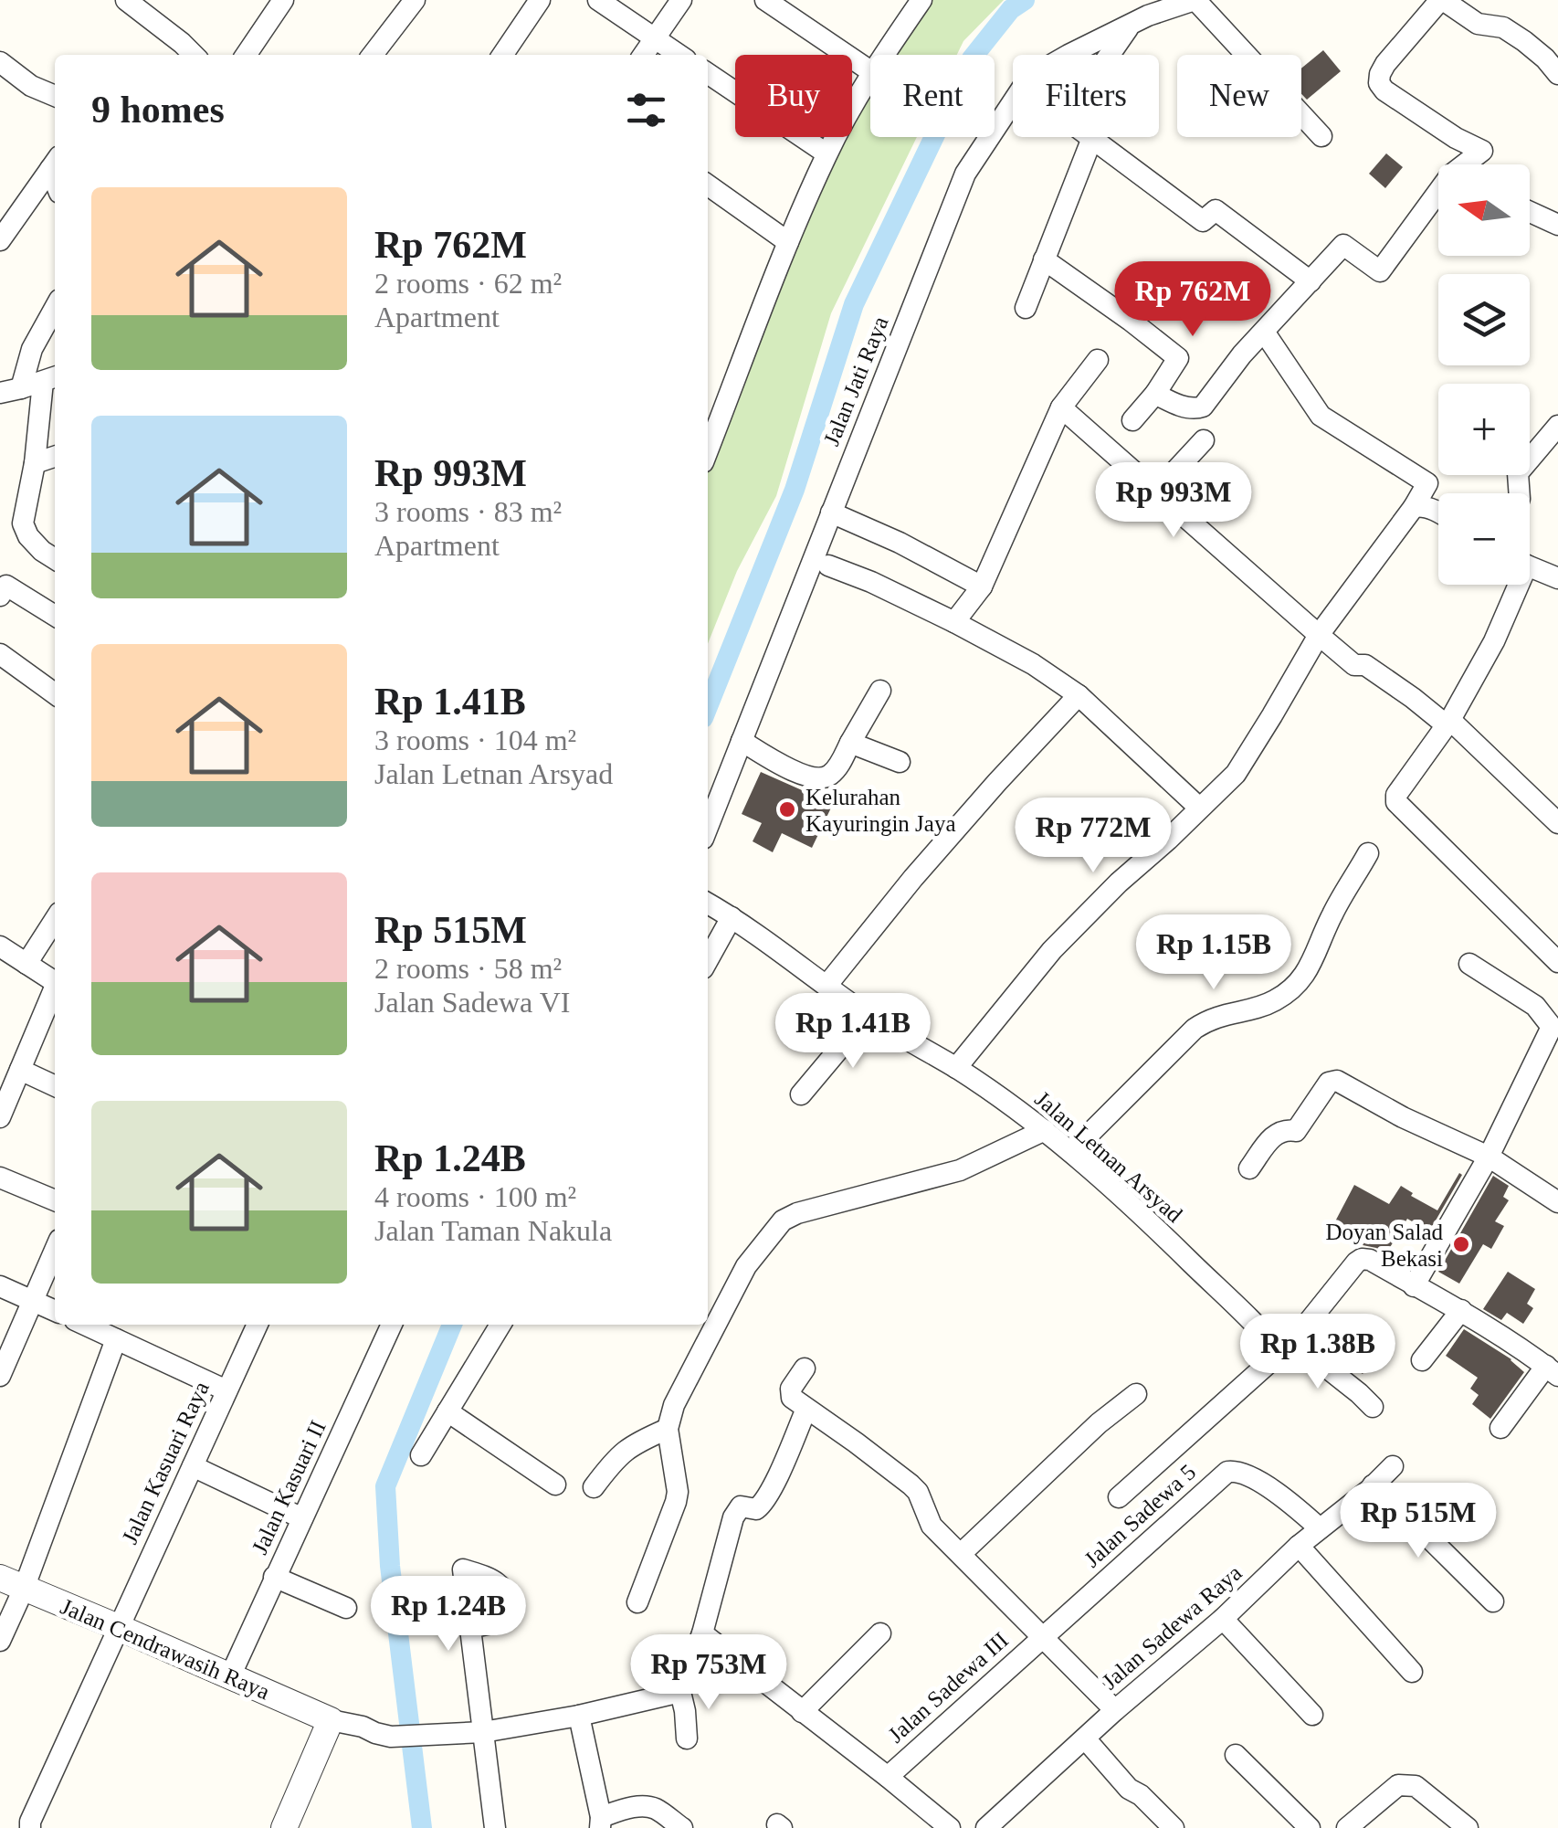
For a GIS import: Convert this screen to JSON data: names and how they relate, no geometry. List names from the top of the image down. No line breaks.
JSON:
{"streets":{"street":["Jalan Jati Raya","Jalan Letnan Arsyad","Jalan Kasuari Raya","Jalan Kasuari II","Jalan Sadewa 5","Jalan Sadewa Raya","Jalan Cendrawasih Raya","Jalan Sadewa III"]},"crossings":[["Jalan Kasuari Raya","Jalan Cendrawasih Raya"],["Jalan Kasuari II","Jalan Cendrawasih Raya"],["Jalan Sadewa 5","Jalan Sadewa Raya"],["Jalan Sadewa 5","Jalan Sadewa III"]],"places":["Kelurahan Kayuringin Jaya","Doyan Salad Bekasi"],"north":"left","page":{"chip":["Buy","Rent","Filters","New"],"heading":"9 homes","map_buttons":["+","−"],"list":[{"name":"Rp 762M","note":"2 rooms · 62 m² · Apartment"},{"name":"Rp 993M","note":"3 rooms · 83 m² · Apartment"},{"name":"Rp 1.41B","note":"3 rooms · 104 m² · Jalan Letnan Arsyad"},{"name":"Rp 515M","note":"2 rooms · 58 m² · Jalan Sadewa VI"},{"name":"Rp 1.24B","note":"4 rooms · 100 m² · Jalan Taman Nakula"}],"price":["Rp 762M","Rp 993M","Rp 772M","Rp 1.15B","Rp 1.41B","Rp 1.38B","Rp 515M","Rp 1.24B","Rp 753M"]}}
